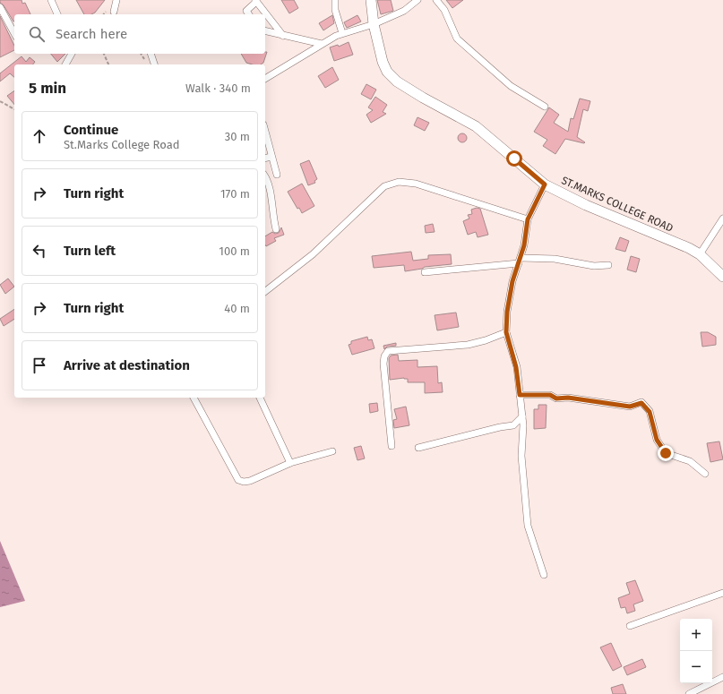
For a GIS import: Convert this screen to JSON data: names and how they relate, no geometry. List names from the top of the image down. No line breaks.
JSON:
{"streets":{"main road":["ST.MARKS COLLEGE ROAD"]},"page":{"search":"Search here","heading":["5 min","Walk · 340 m"],"list":[["Continue","St.Marks College Road","30 m"],["Turn right","170 m"],["Turn left","100 m"],["Turn right","40 m"],"Arrive at destination"],"map_buttons":["+","−"]}}
